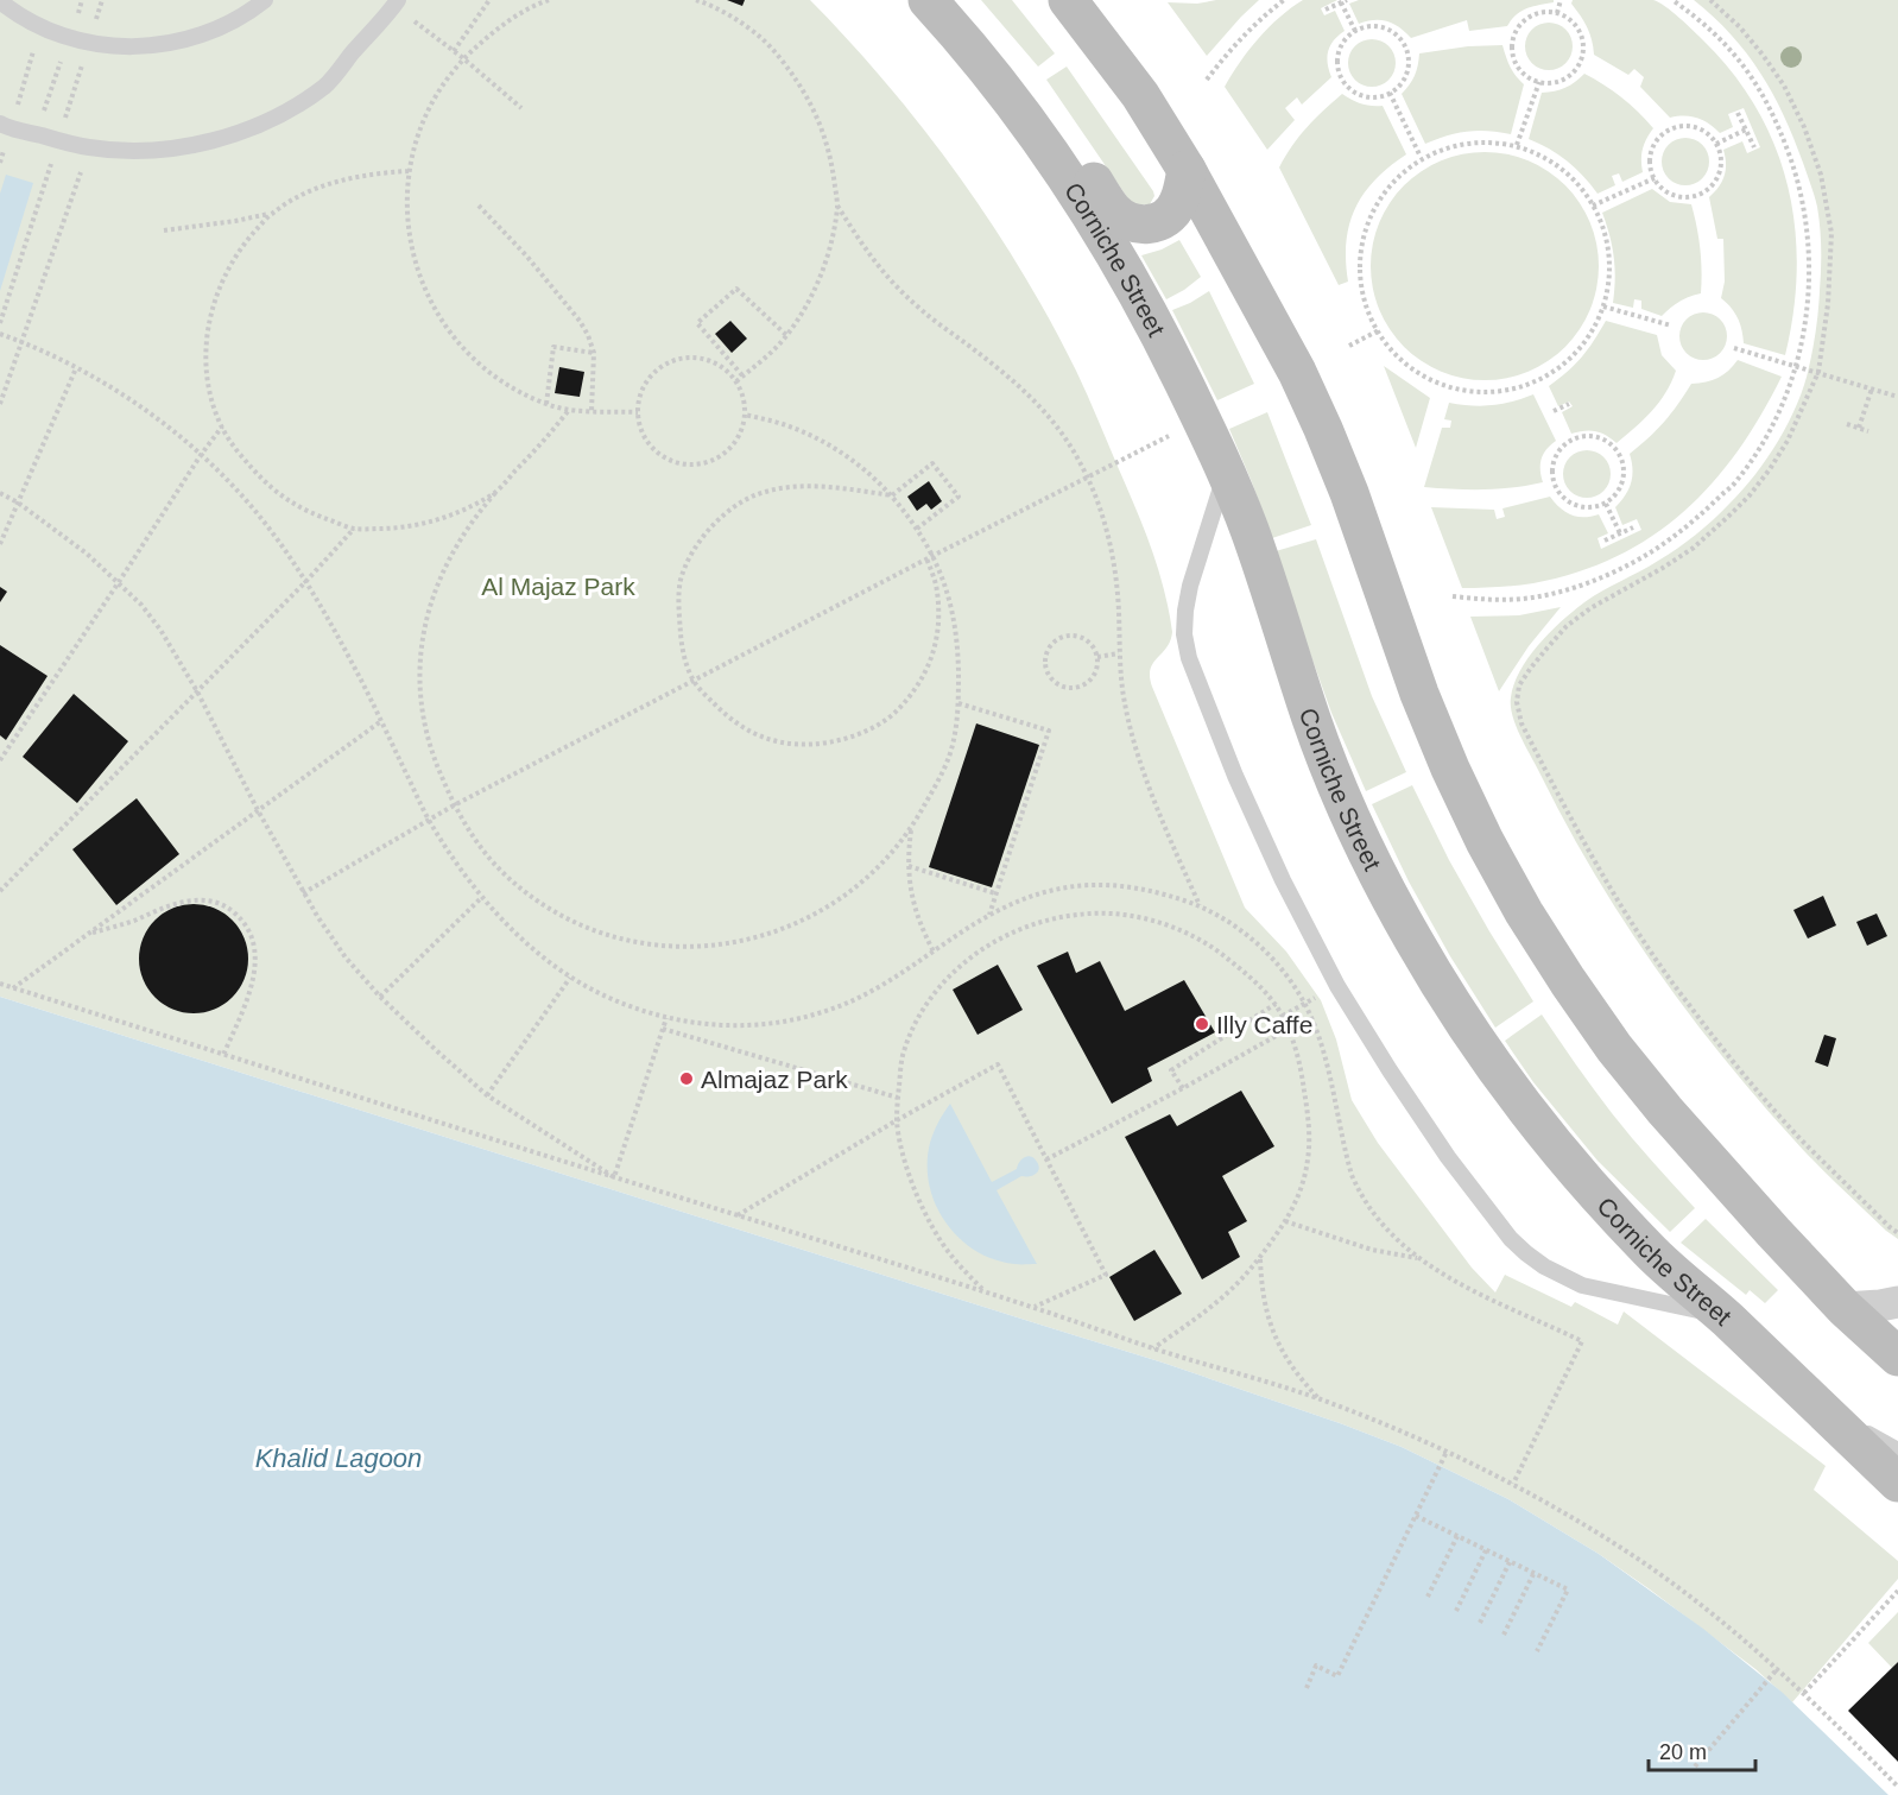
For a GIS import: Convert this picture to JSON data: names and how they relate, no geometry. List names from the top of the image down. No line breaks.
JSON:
{"streets":{"main road":["Corniche Street"]},"water":["Khalid Lagoon"],"parks":["Al Majaz Park"],"places":["Illy Caffe","Almajaz Park"],"scale_bar":"20 m"}
